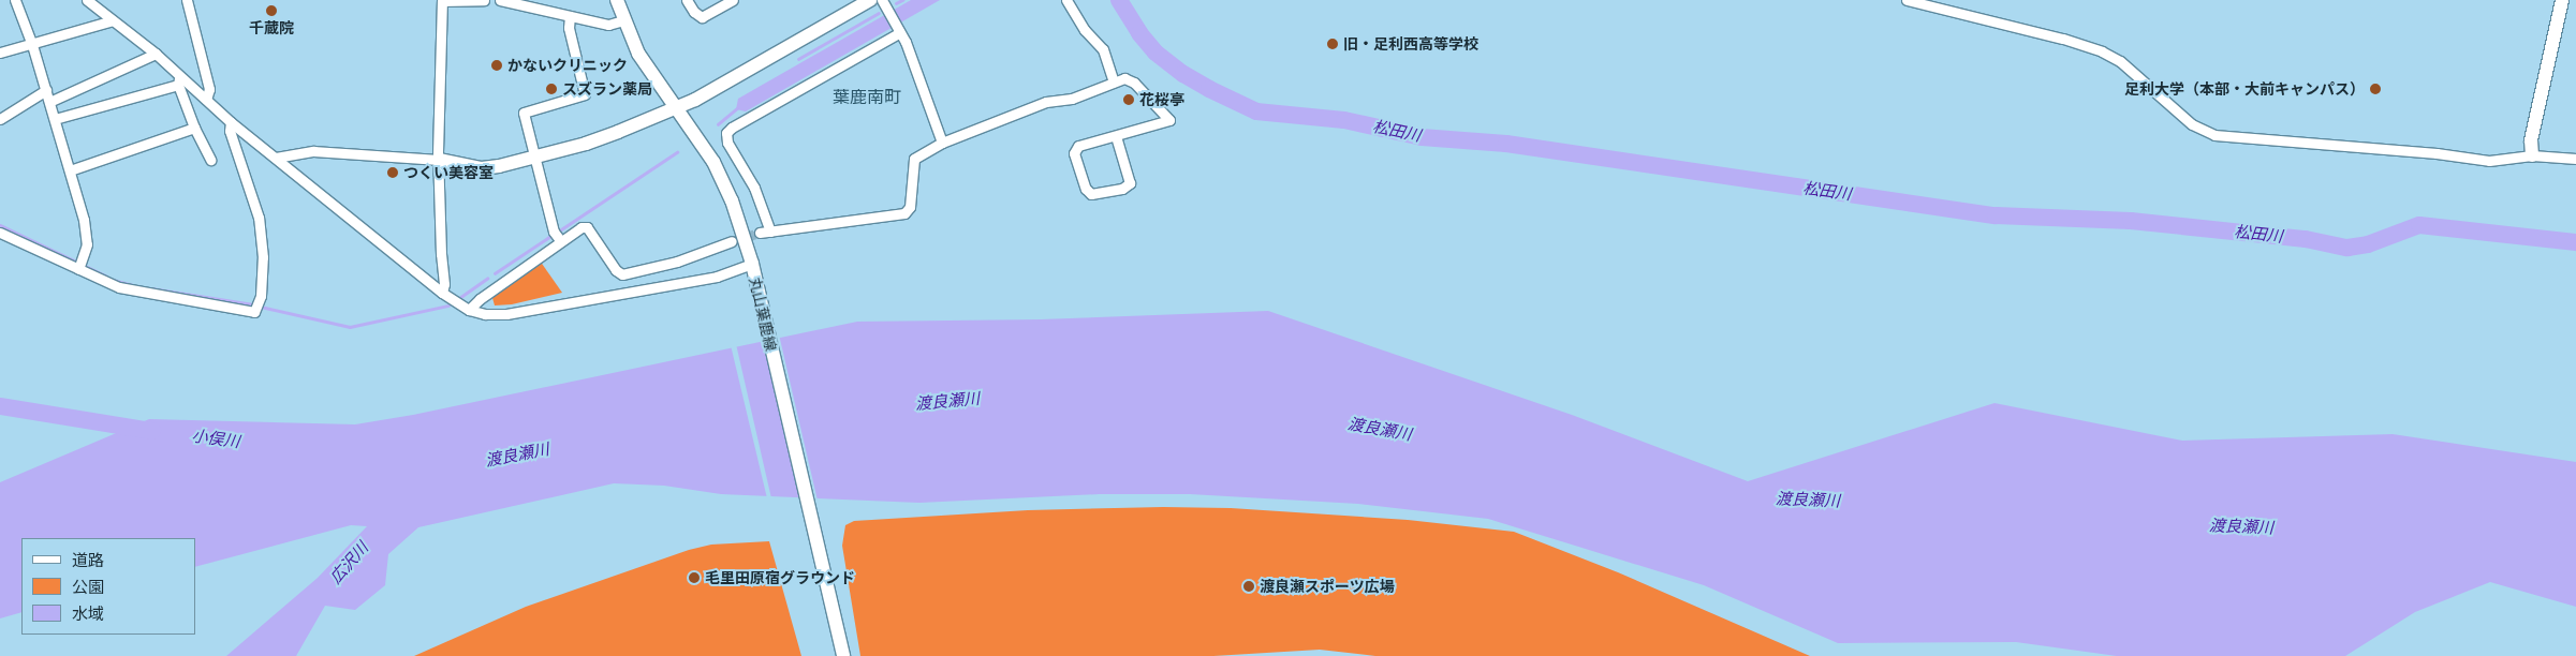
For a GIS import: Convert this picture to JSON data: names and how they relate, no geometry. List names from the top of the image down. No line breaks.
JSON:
{"streets":{"main road":["丸山葉鹿線"]},"districts":["葉鹿南町"],"water":["松田川","渡良瀬川","小俣川","広沢川"],"places":["千蔵院","旧・足利西高等学校","かないクリニック","スズラン薬局","足利大学（本部・大前キャンパス）","花桜亭","つくい美容室","毛里田原宿グラウンド","渡良瀬スポーツ広場"],"legend":["道路","公園","水域"]}
